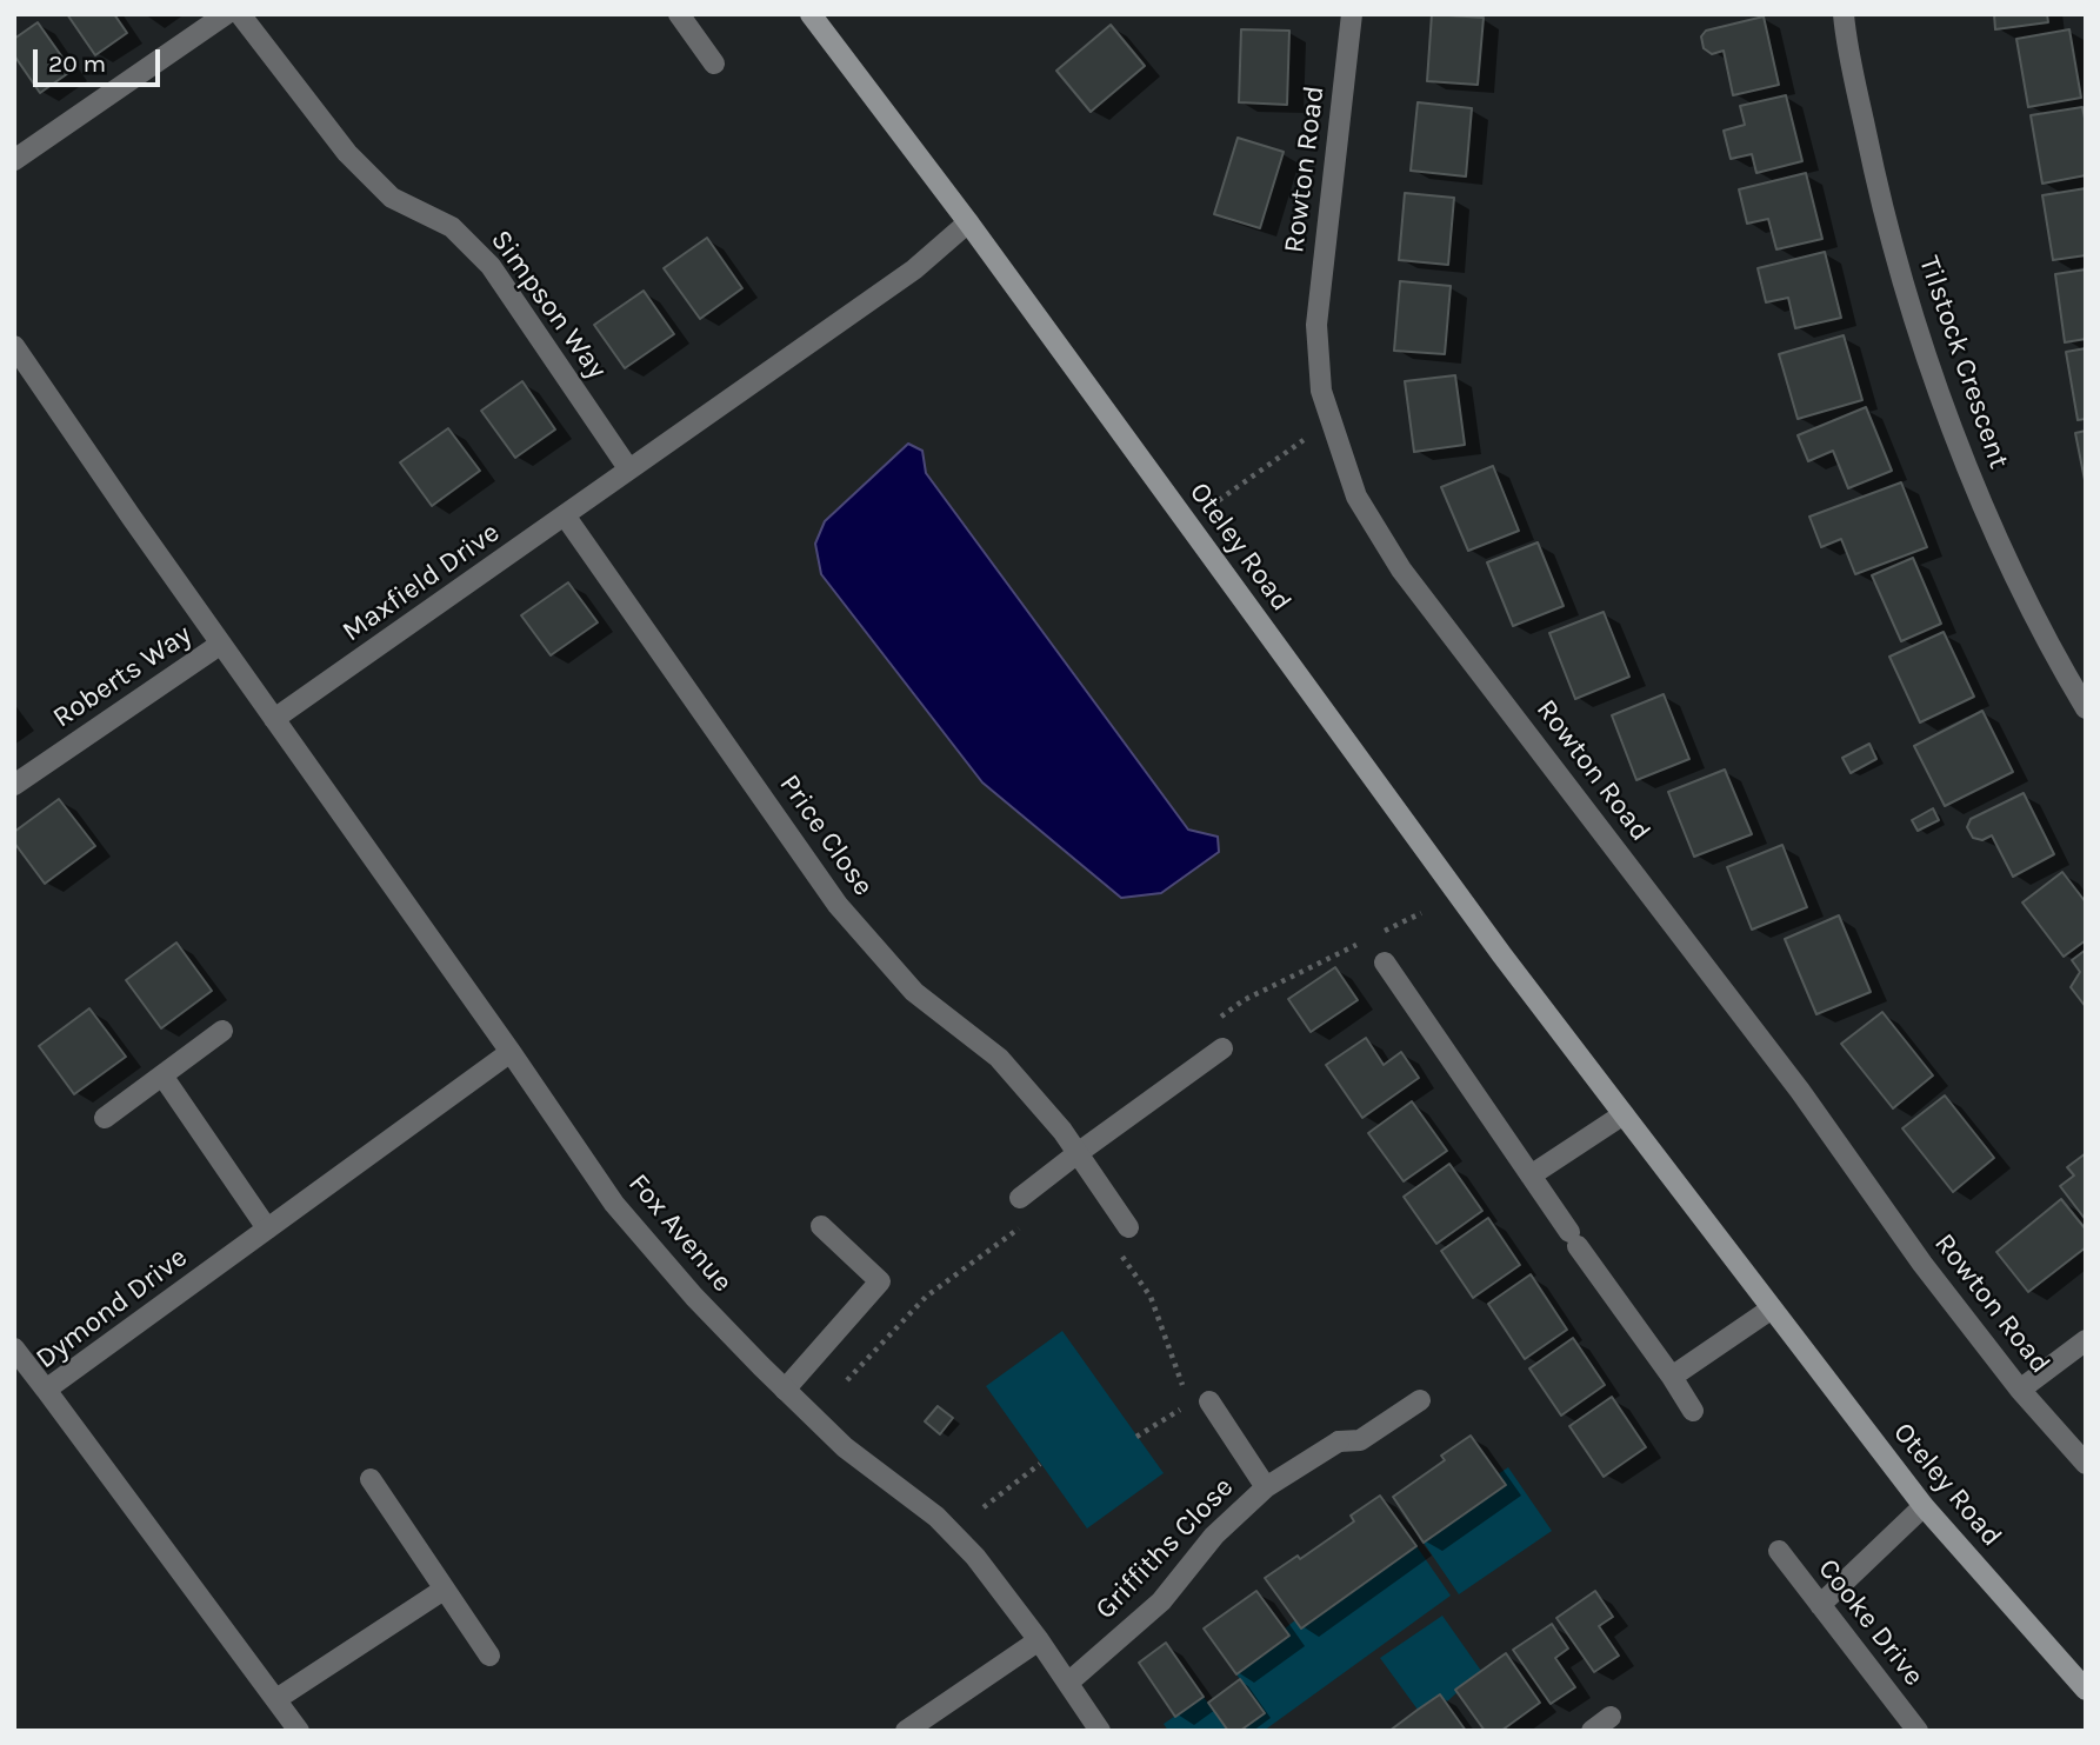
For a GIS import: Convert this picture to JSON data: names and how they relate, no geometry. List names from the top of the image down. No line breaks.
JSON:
{"streets":{"main road":["Oteley Road"],"street":["Rowton Road","Simpson Way","Tilstock Crescent","Maxfield Drive","Roberts Way","Price Close","Fox Avenue","Dymond Drive","Griffiths Close","Cooke Drive"]},"crossings":[["Simpson Way","Maxfield Drive"],["Oteley Road","Maxfield Drive"],["Maxfield Drive","Price Close"],["Maxfield Drive","Fox Avenue"],["Fox Avenue","Dymond Drive"],["Fox Avenue","Griffiths Close"]],"scale_bar":"20 m"}
